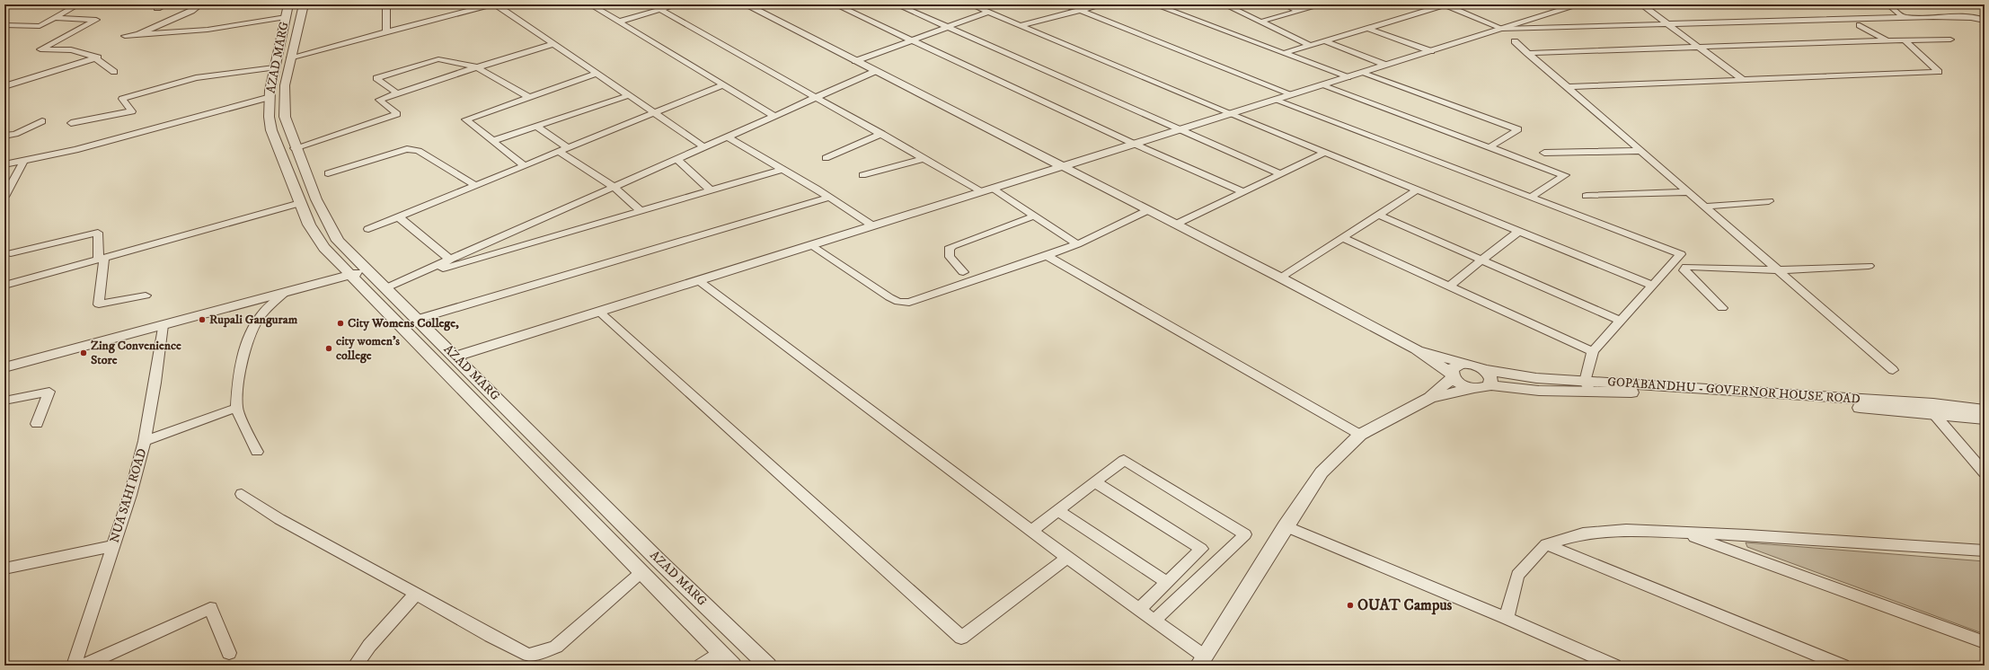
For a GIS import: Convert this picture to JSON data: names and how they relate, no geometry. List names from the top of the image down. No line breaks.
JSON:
{"streets":{"street":["AZAD MARG","GOPABANDHU - GOVERNOR HOUSE ROAD","NUA SAHI ROAD"]},"places":["Rupali Ganguram","City Womens College,","city women's college","Zing Convenience Store","OUAT Campus"]}
